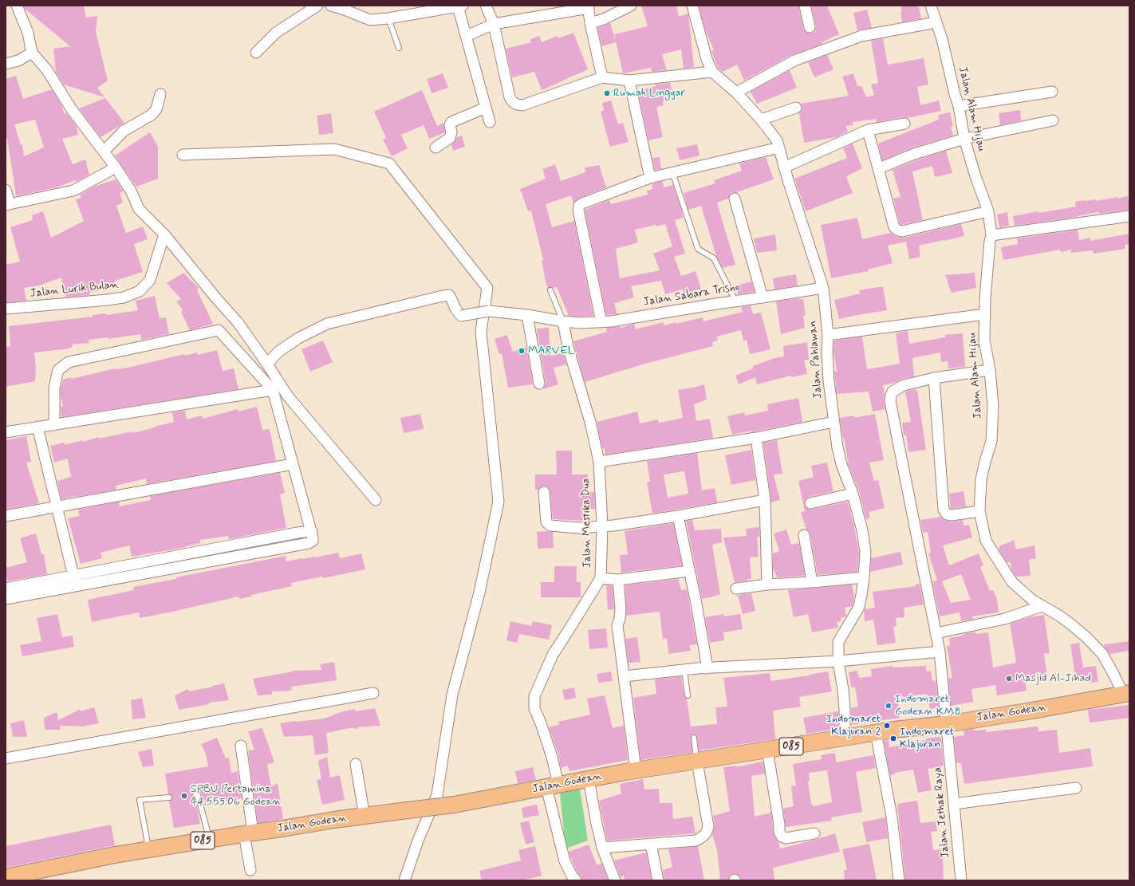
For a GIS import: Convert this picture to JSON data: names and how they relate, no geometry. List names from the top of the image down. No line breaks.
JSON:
{"streets":{"main road":["Jalan Godean","085"],"street":["Jalan Alam Hijau","Jalan Lurik Bulan","Jalan Sabara Trisno","Jalan Pahlawan","Jalan Mestika Dua","Jalan Jethak Raya"]},"crossings":[["Jalan Alam Hijau","Jalan Godean"],["Jalan Alam Hijau","Jalan Jethak Raya"],["Jalan Sabara Trisno","Jalan Pahlawan"],["Jalan Sabara Trisno","Jalan Mestika Dua"],["Jalan Pahlawan","Jalan Godean"],["Jalan Mestika Dua","Jalan Godean"],["Jalan Godean","Jalan Jethak Raya"]],"places":["Rumah Linggar","MARVEL","Masjid Al-Jihad","Indomaret Godean KM8","Indomaret Klajuran 2","Indomaret Klajuran","SPBU Pertamina 44.555.06 Godean"]}
